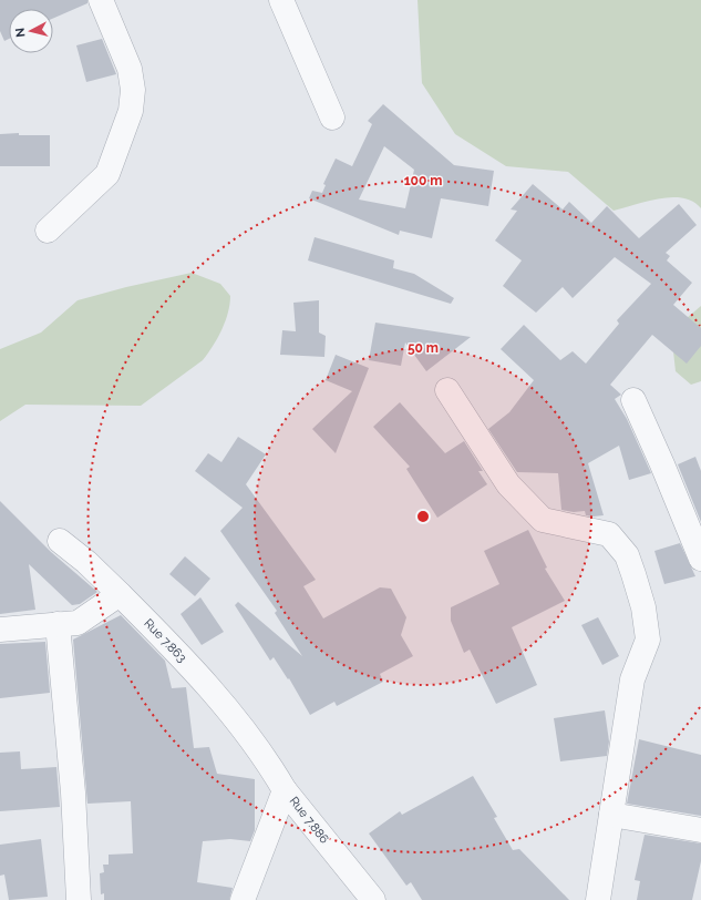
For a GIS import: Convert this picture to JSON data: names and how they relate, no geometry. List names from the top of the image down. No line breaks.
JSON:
{"streets":{"street":["Rue 7.863","Rue 7.886"]},"crossings":[["Rue 7.863","Rue 7.886"]],"north":"left","rings":["100 m","50 m"]}
